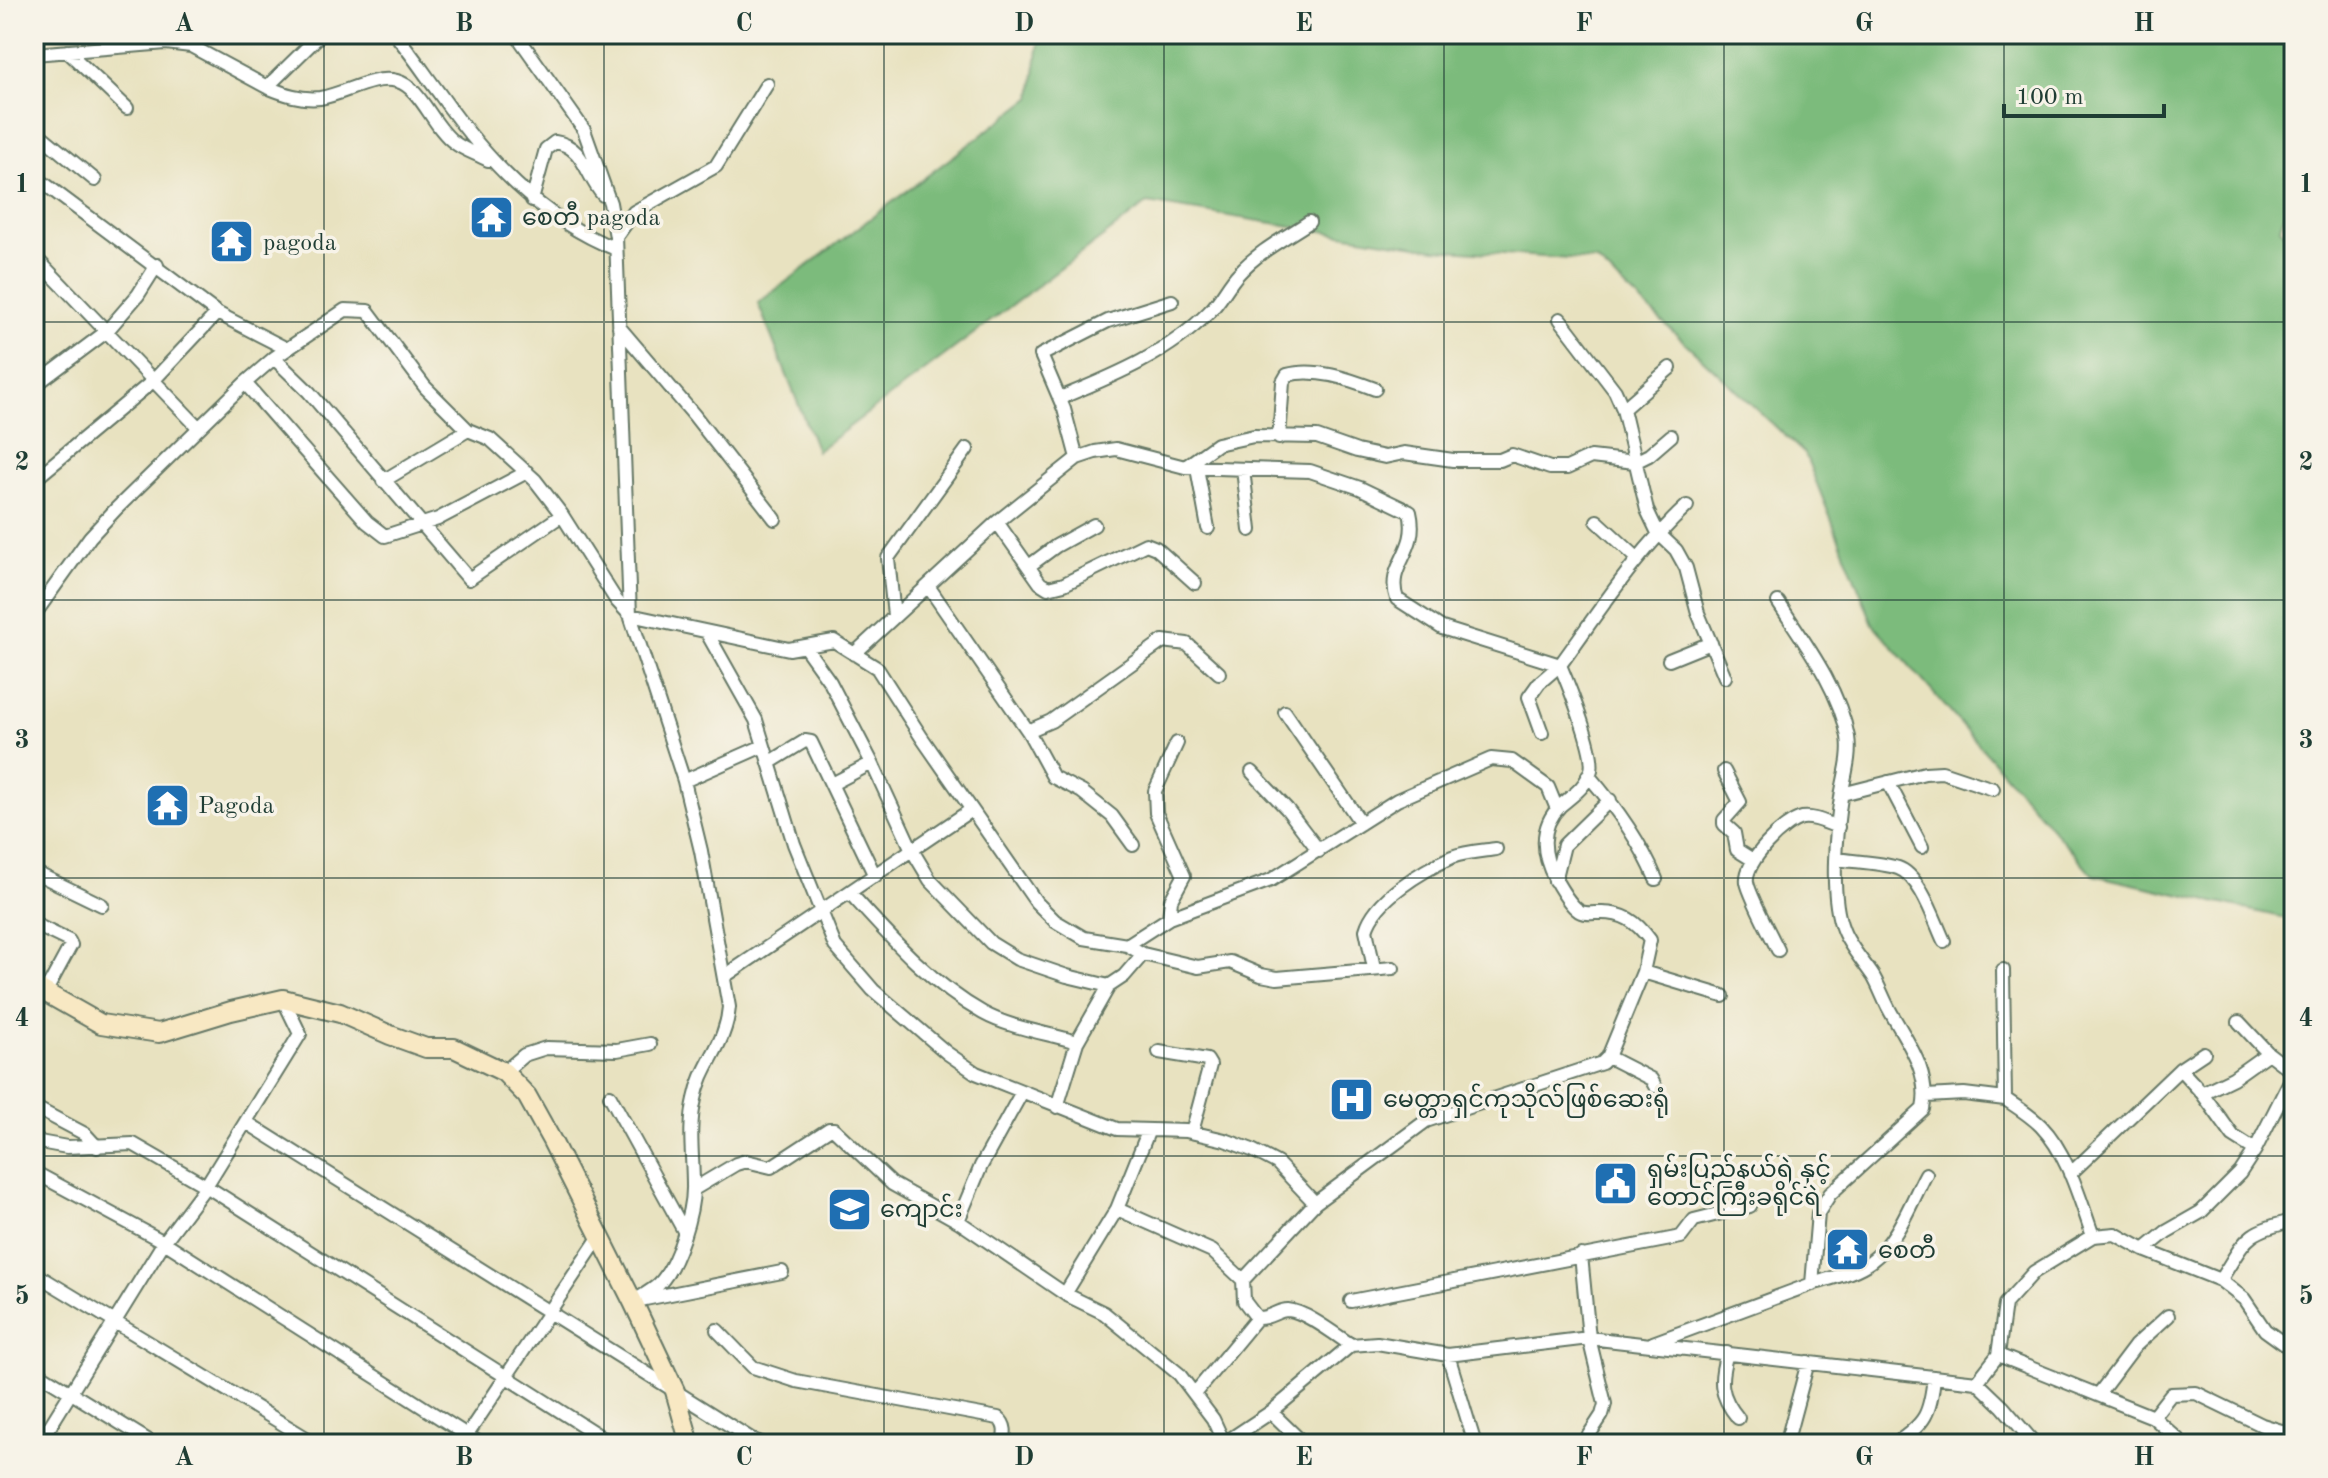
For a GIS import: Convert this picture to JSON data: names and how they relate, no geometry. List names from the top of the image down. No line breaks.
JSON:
{"places":{"temple":["စေတီ pagoda","pagoda","Pagoda","စေတီ"],"hospital":["မေတ္တာရှင်ကုသိုလ်ဖြစ်ဆေးရုံ"],"public building":["ရှမ်းပြည်နယ်ရဲ နှင့် တောင်ကြီးခရိုင်ရဲ"],"school or university":["ကျောင်း"]},"scale_bar":"100 m","grid":{"columns":["A","B","C","D","E","F","G","H"],"rows":["1","2","3","4","5"]}}
